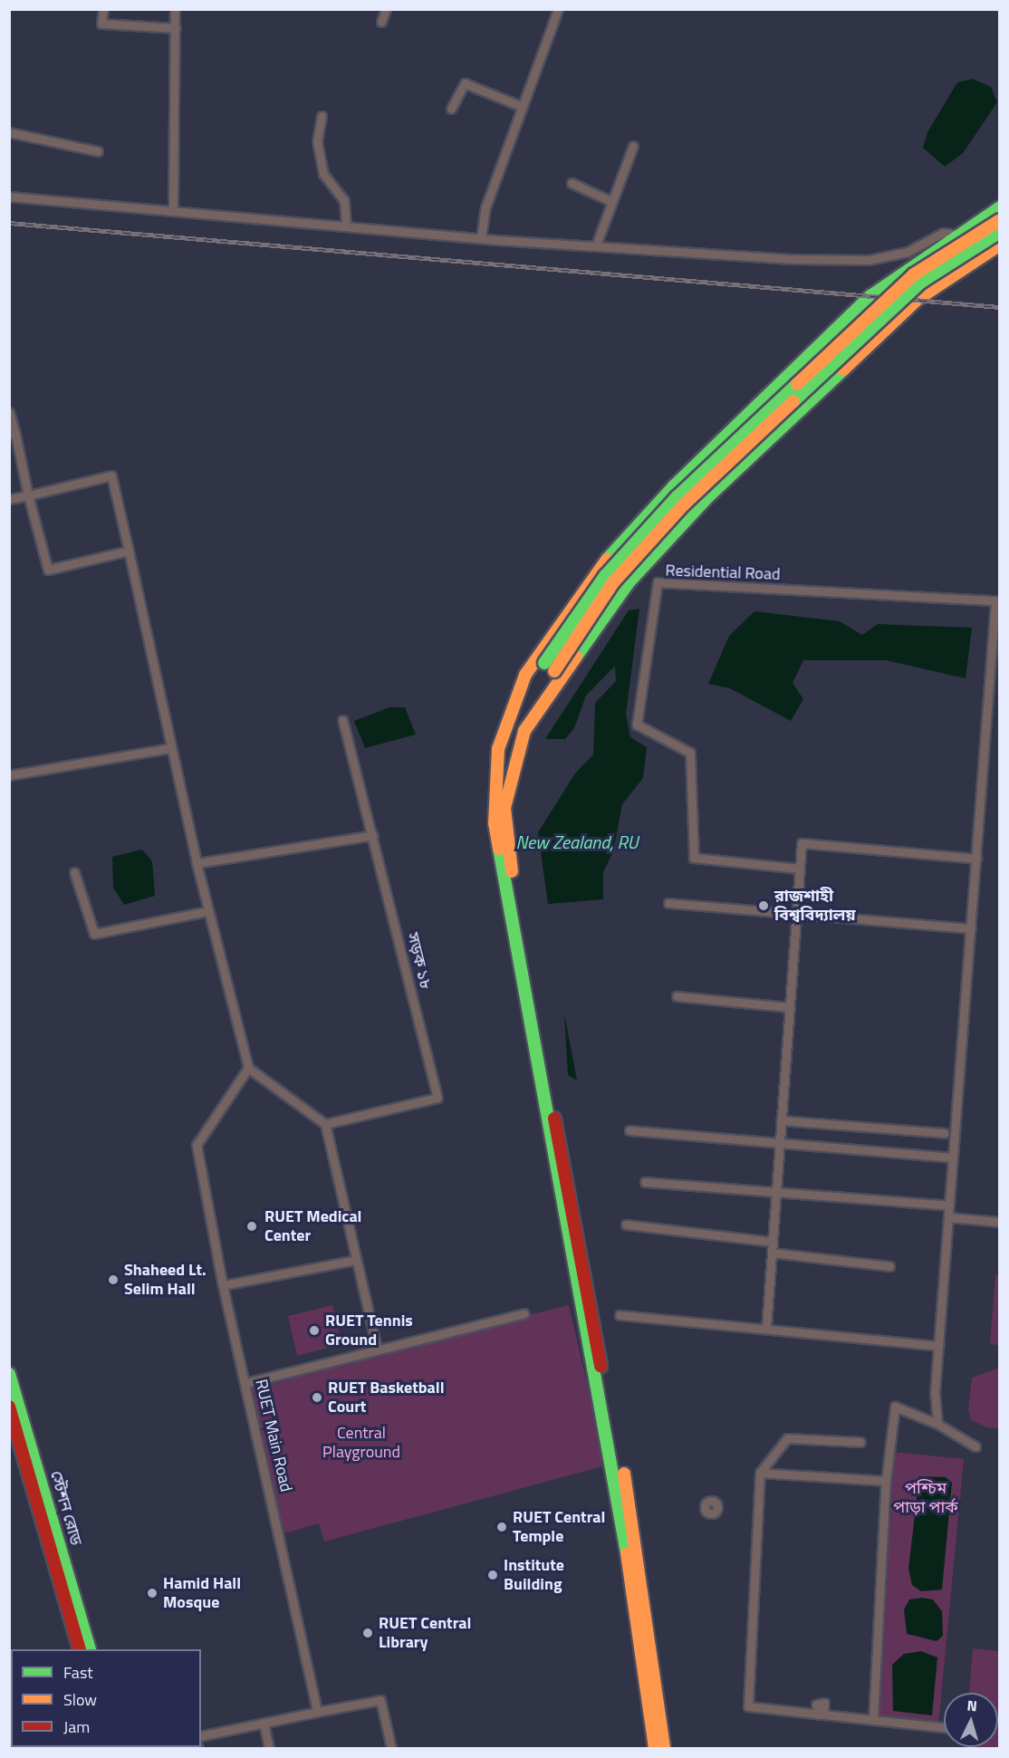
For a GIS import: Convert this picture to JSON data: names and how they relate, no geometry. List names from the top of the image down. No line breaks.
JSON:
{"streets":{"main road":["স্টেশন রোড"],"street":["Residential Road","সড়ক ১৮","RUET Main Road"]},"water":["New Zealand, RU"],"parks":["Central Playground","পশ্চিম পাড়া পার্ক"],"places":["রাজশাহী বিশ্ববিদ্যালয়","RUET Medical Center","Shaheed Lt. Selim Hall","RUET Tennis Ground","RUET Basketball Court","RUET Central Temple","Institute Building","Hamid Hall Mosque","RUET Central Library"],"legend":["Fast","Slow","Jam"],"north":"top"}
